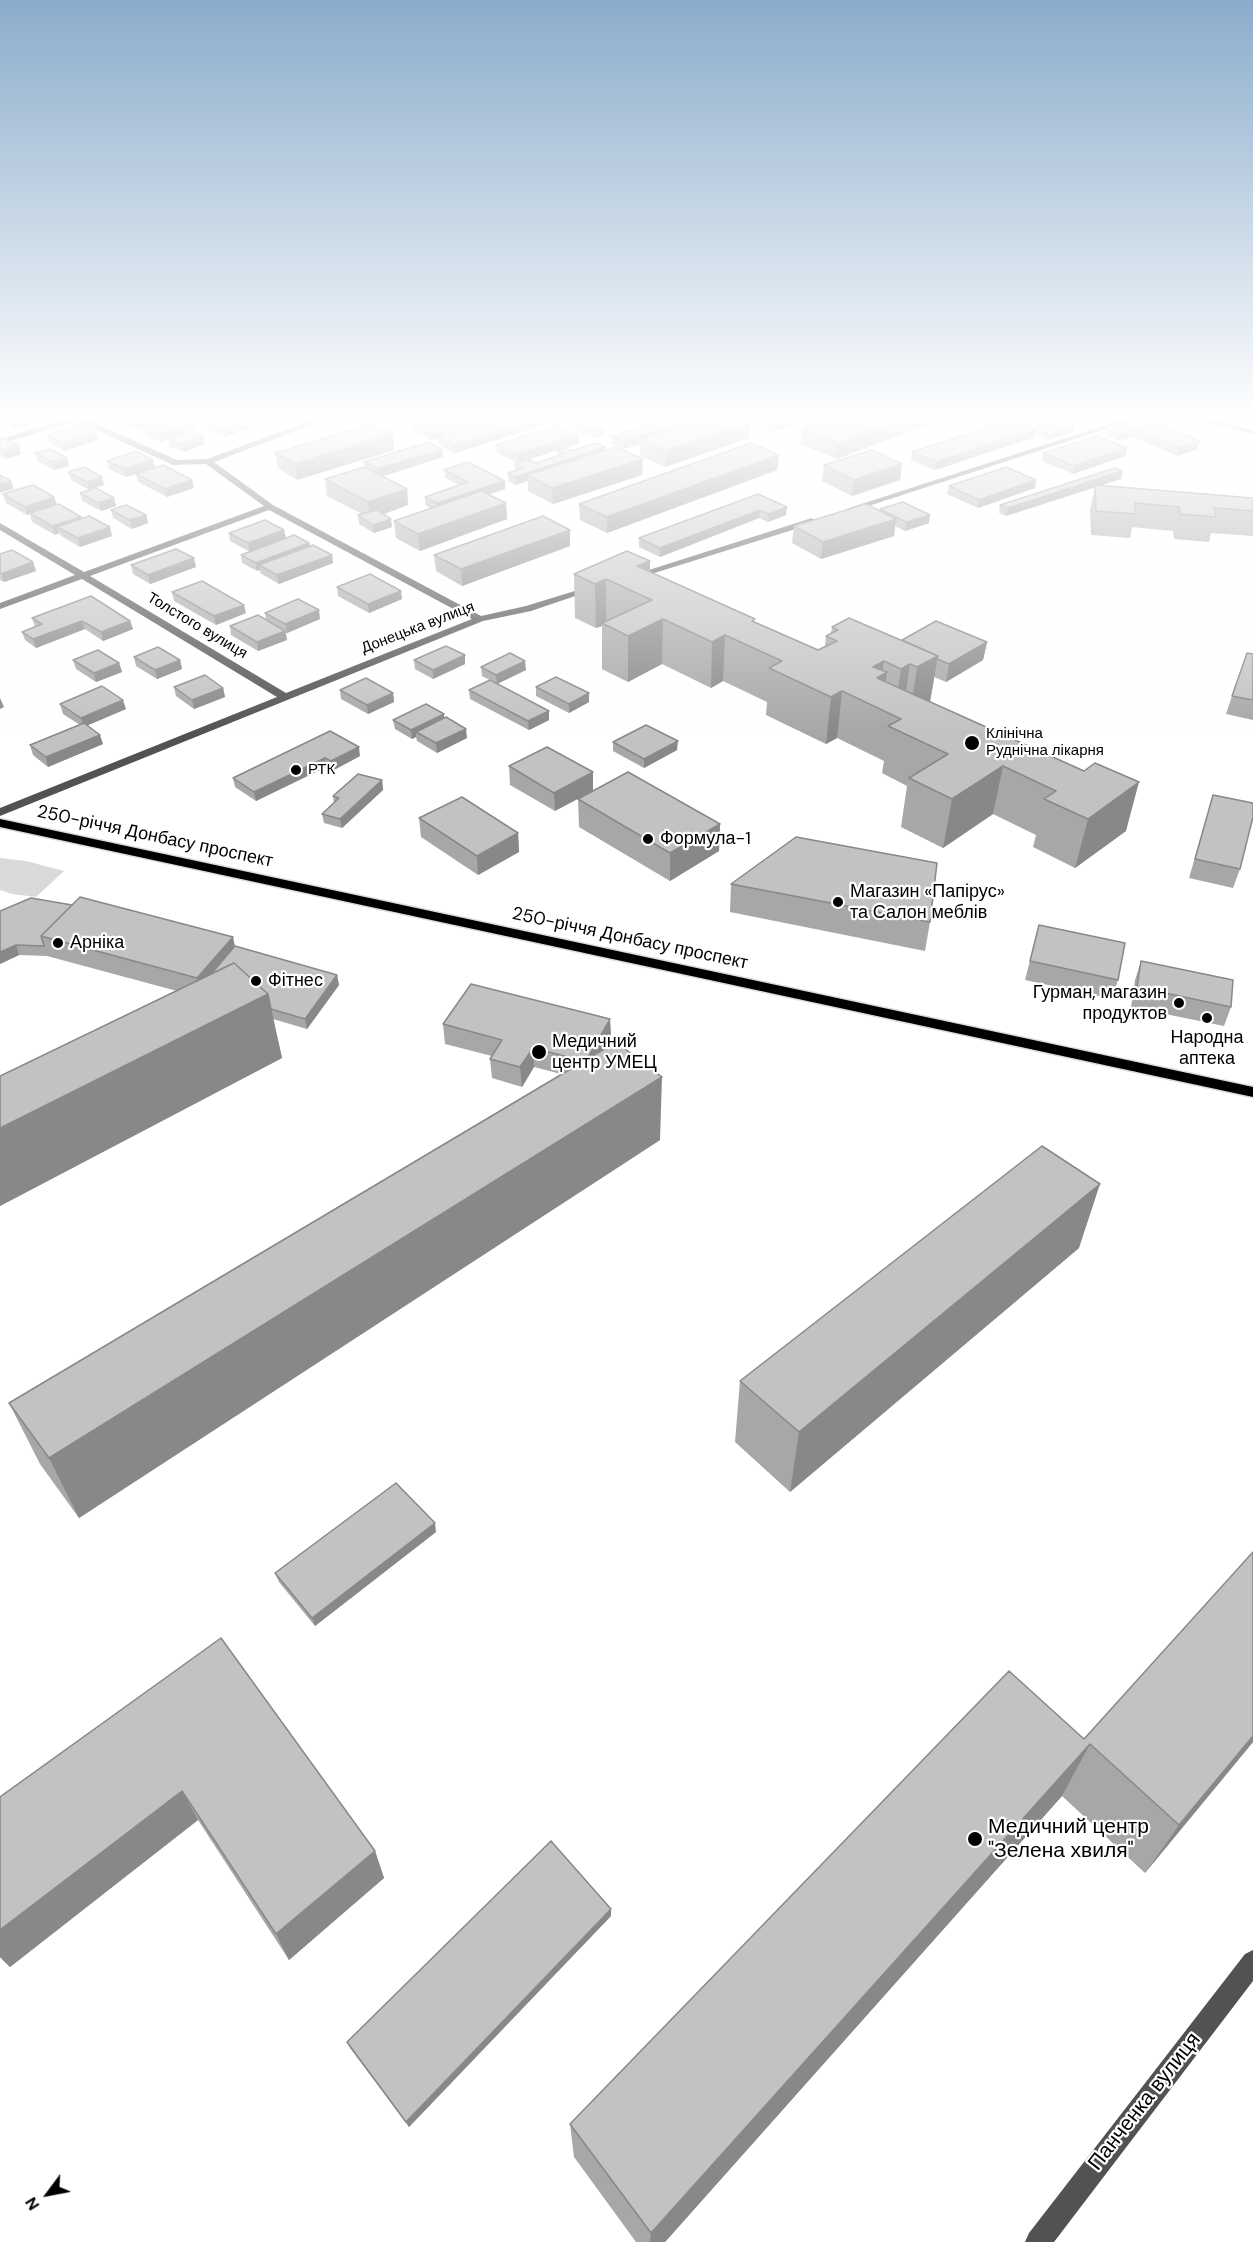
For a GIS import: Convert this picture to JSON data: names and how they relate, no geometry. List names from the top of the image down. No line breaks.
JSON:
{"streets":{"main road":["250-річчя Донбасу проспект"],"street":["Толстого вулиця","Донецька вулиця","Панченка вулиця"]},"crossings":[["Толстого вулиця","Донецька вулиця"]],"places":["Клінічна Руднічна лікарня","РТК","Формула-1","Магазин «Папірус» та Салон меблів","Арніка","Фітнес","Гурман, магазин продуктов","Народна аптека","Медичний центр УМЕЦ","Медичний центр \"Зелена хвиля\""],"north":"bottom left"}
